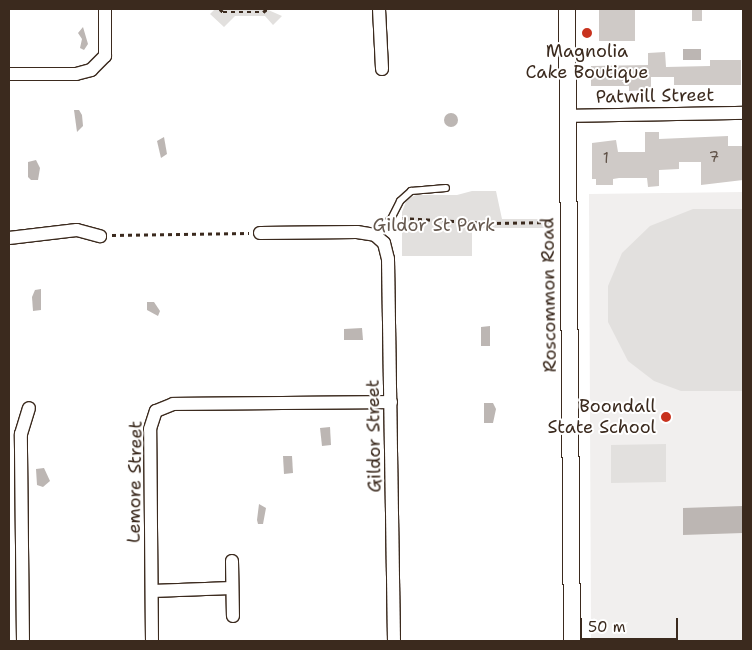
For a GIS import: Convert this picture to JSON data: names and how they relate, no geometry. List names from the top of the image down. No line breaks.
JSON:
{"streets":{"street":["Patwill Street","Roscommon Road","Gildor Street","Lemore Street"]},"crossings":[["Patwill Street","Roscommon Road"],["Gildor Street","Lemore Street"]],"parks":["Gildor St Park"],"places":["Magnolia Cake Boutique","Boondall State School"],"house_numbers":["7","1"],"scale_bar":"50 m"}
